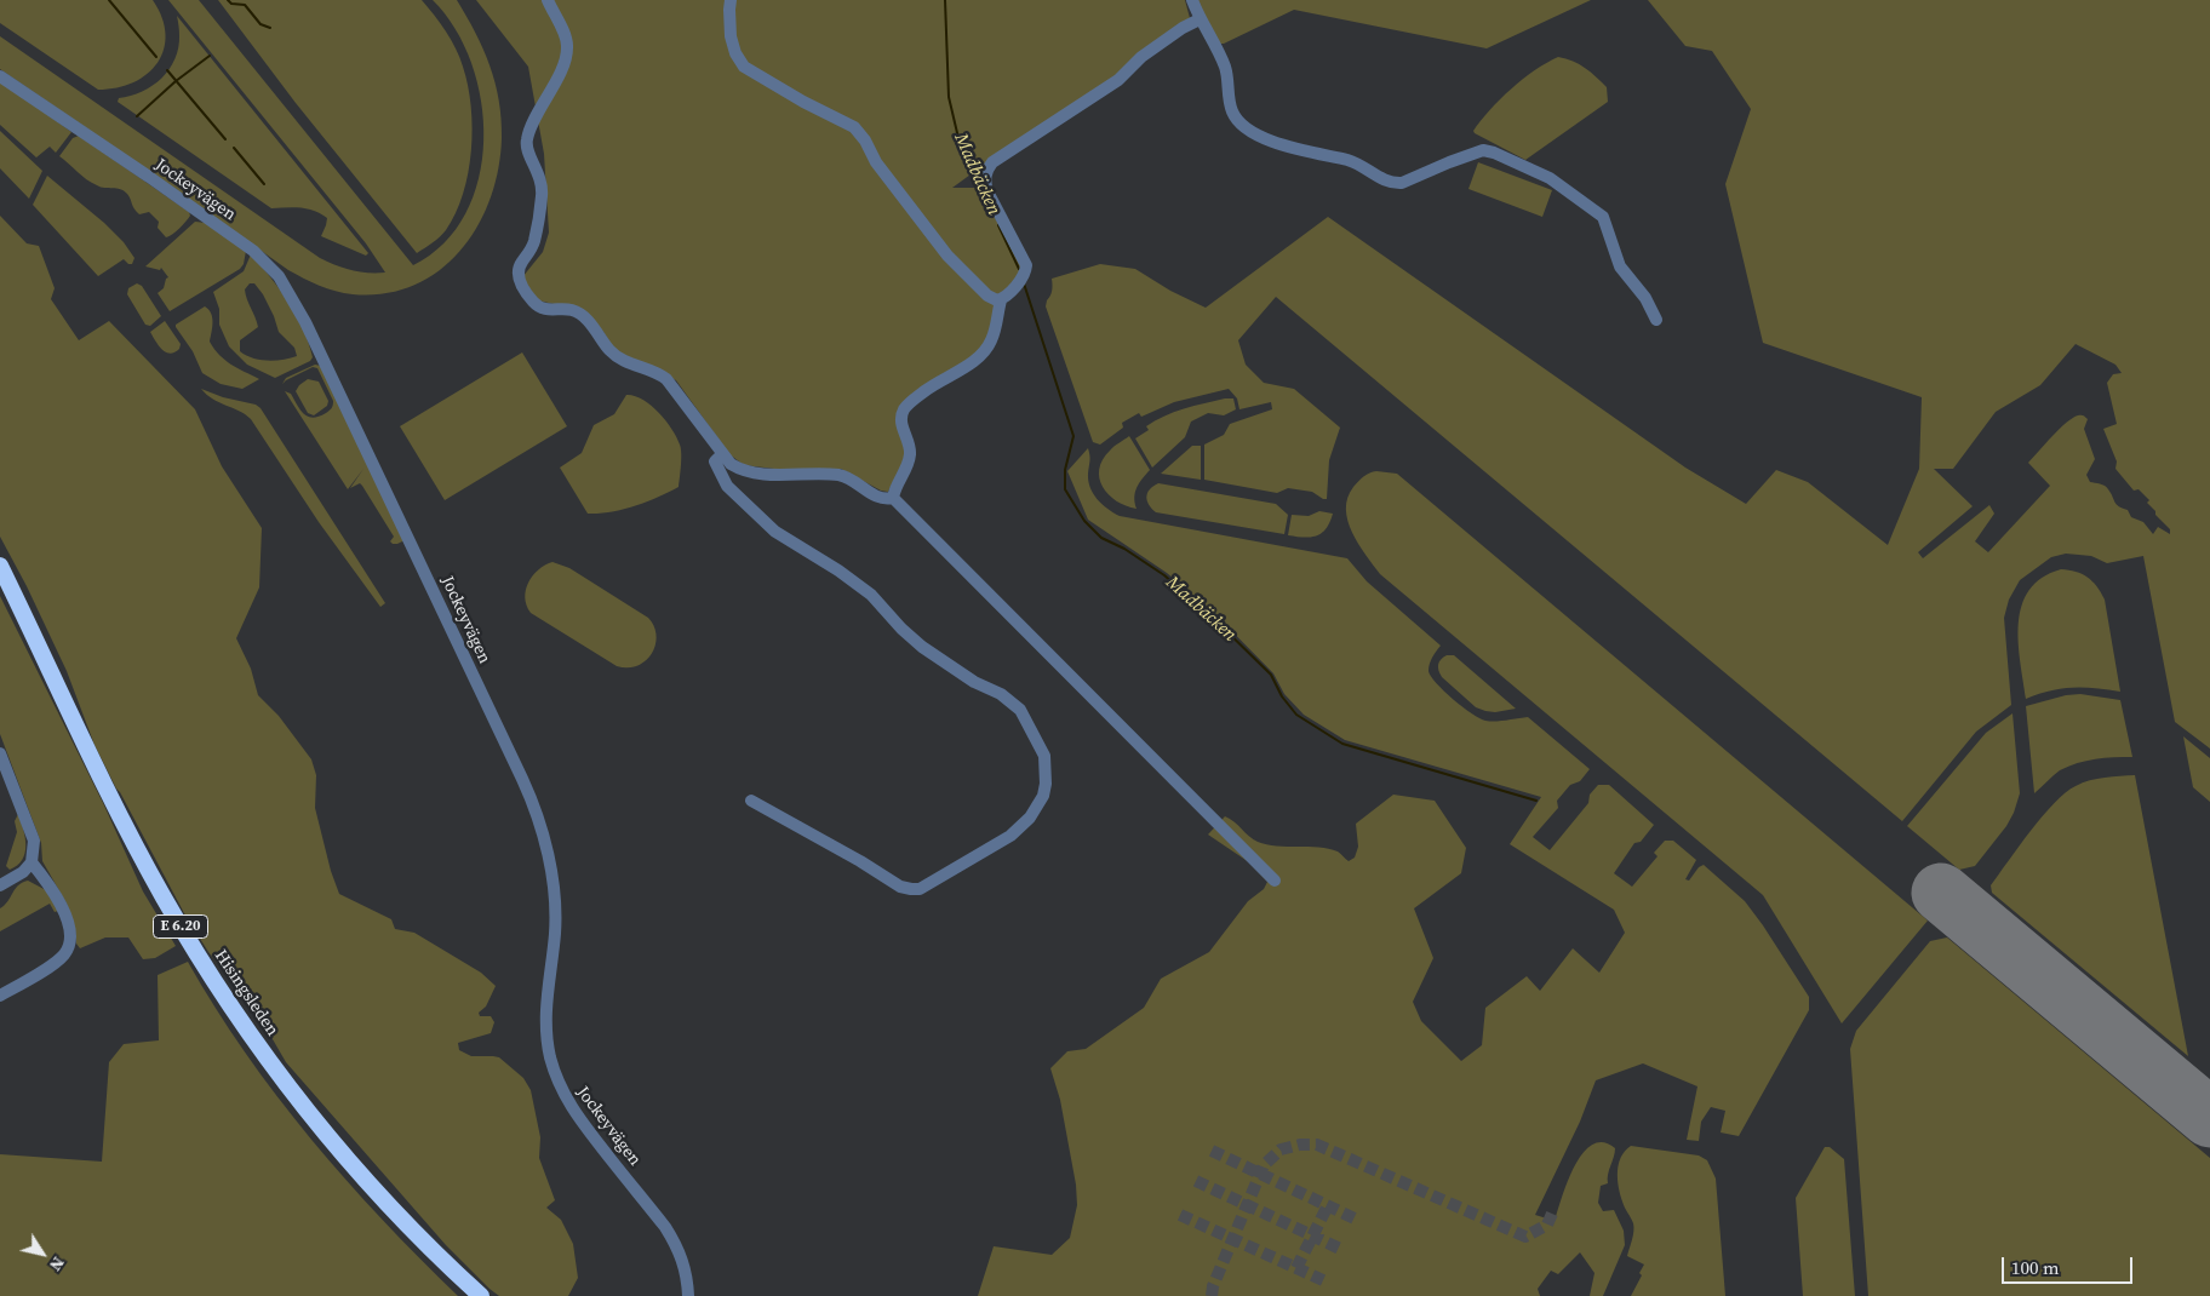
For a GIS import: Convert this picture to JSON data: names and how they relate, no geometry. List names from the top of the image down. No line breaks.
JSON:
{"streets":{"highway":["E 6.20","Hisingsleden"],"street":["Jockeyvägen"]},"water":["Madbäcken"],"scale_bar":"100 m","north":"bottom right"}
